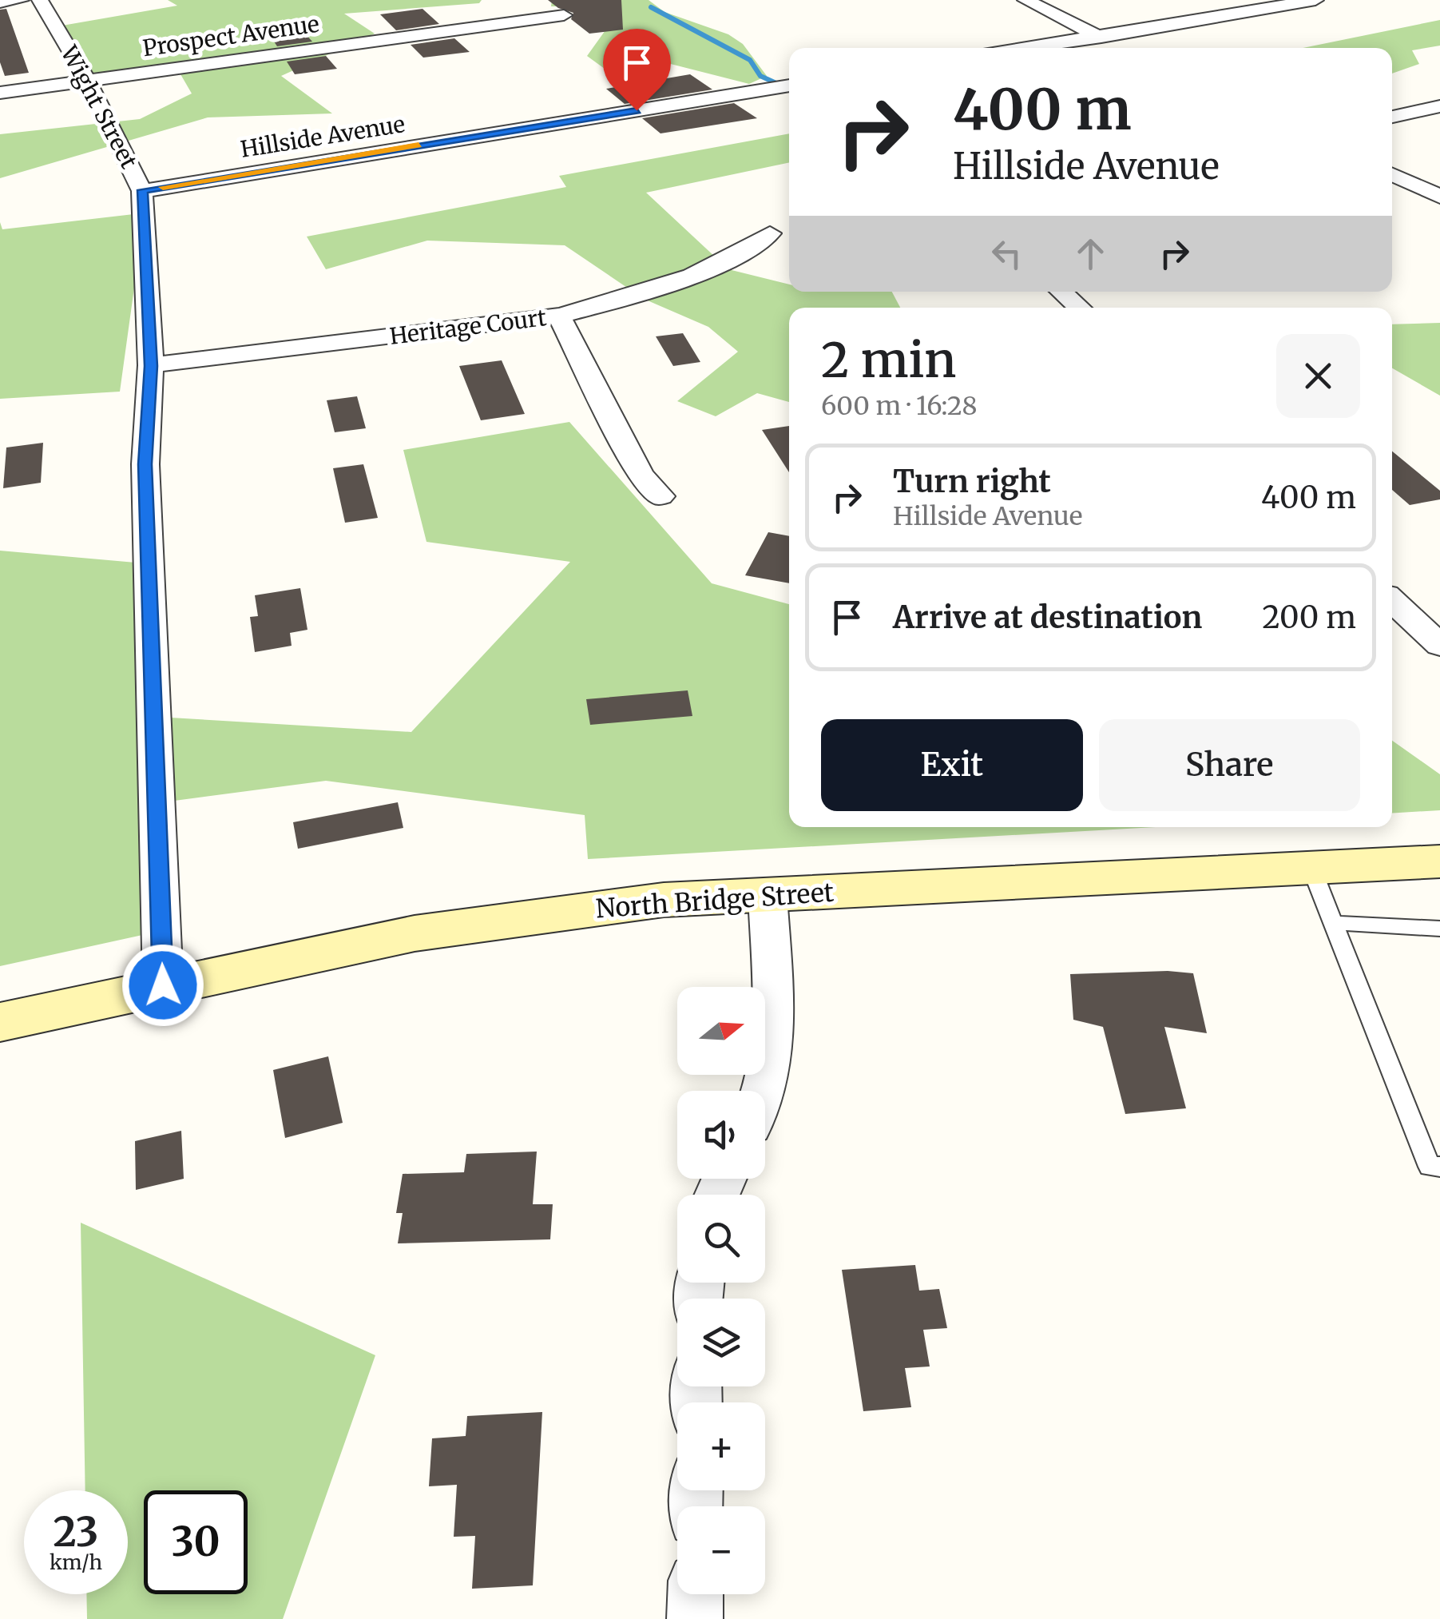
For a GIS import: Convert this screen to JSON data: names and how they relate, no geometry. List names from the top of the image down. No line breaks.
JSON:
{"streets":{"street":["Prospect Avenue","Wight Street","Hillside Avenue","Heritage Court","North Bridge Street"]},"crossings":[["Prospect Avenue","Wight Street"],["Wight Street","Hillside Avenue"],["Wight Street","Heritage Court"],["Wight Street","North Bridge Street"]],"north":"right","page":{"turn":["400 m","Hillside Avenue"],"heading":["2 min","600 m · 16:28"],"list":[{"name":"Turn right","note":"Hillside Avenue","value":"400 m"},{"name":"Arrive at destination","value":"200 m"}],"buttons":["Exit","Share"],"map_buttons":["+","−"],"speed":"23 km/h","limit":"30"}}
